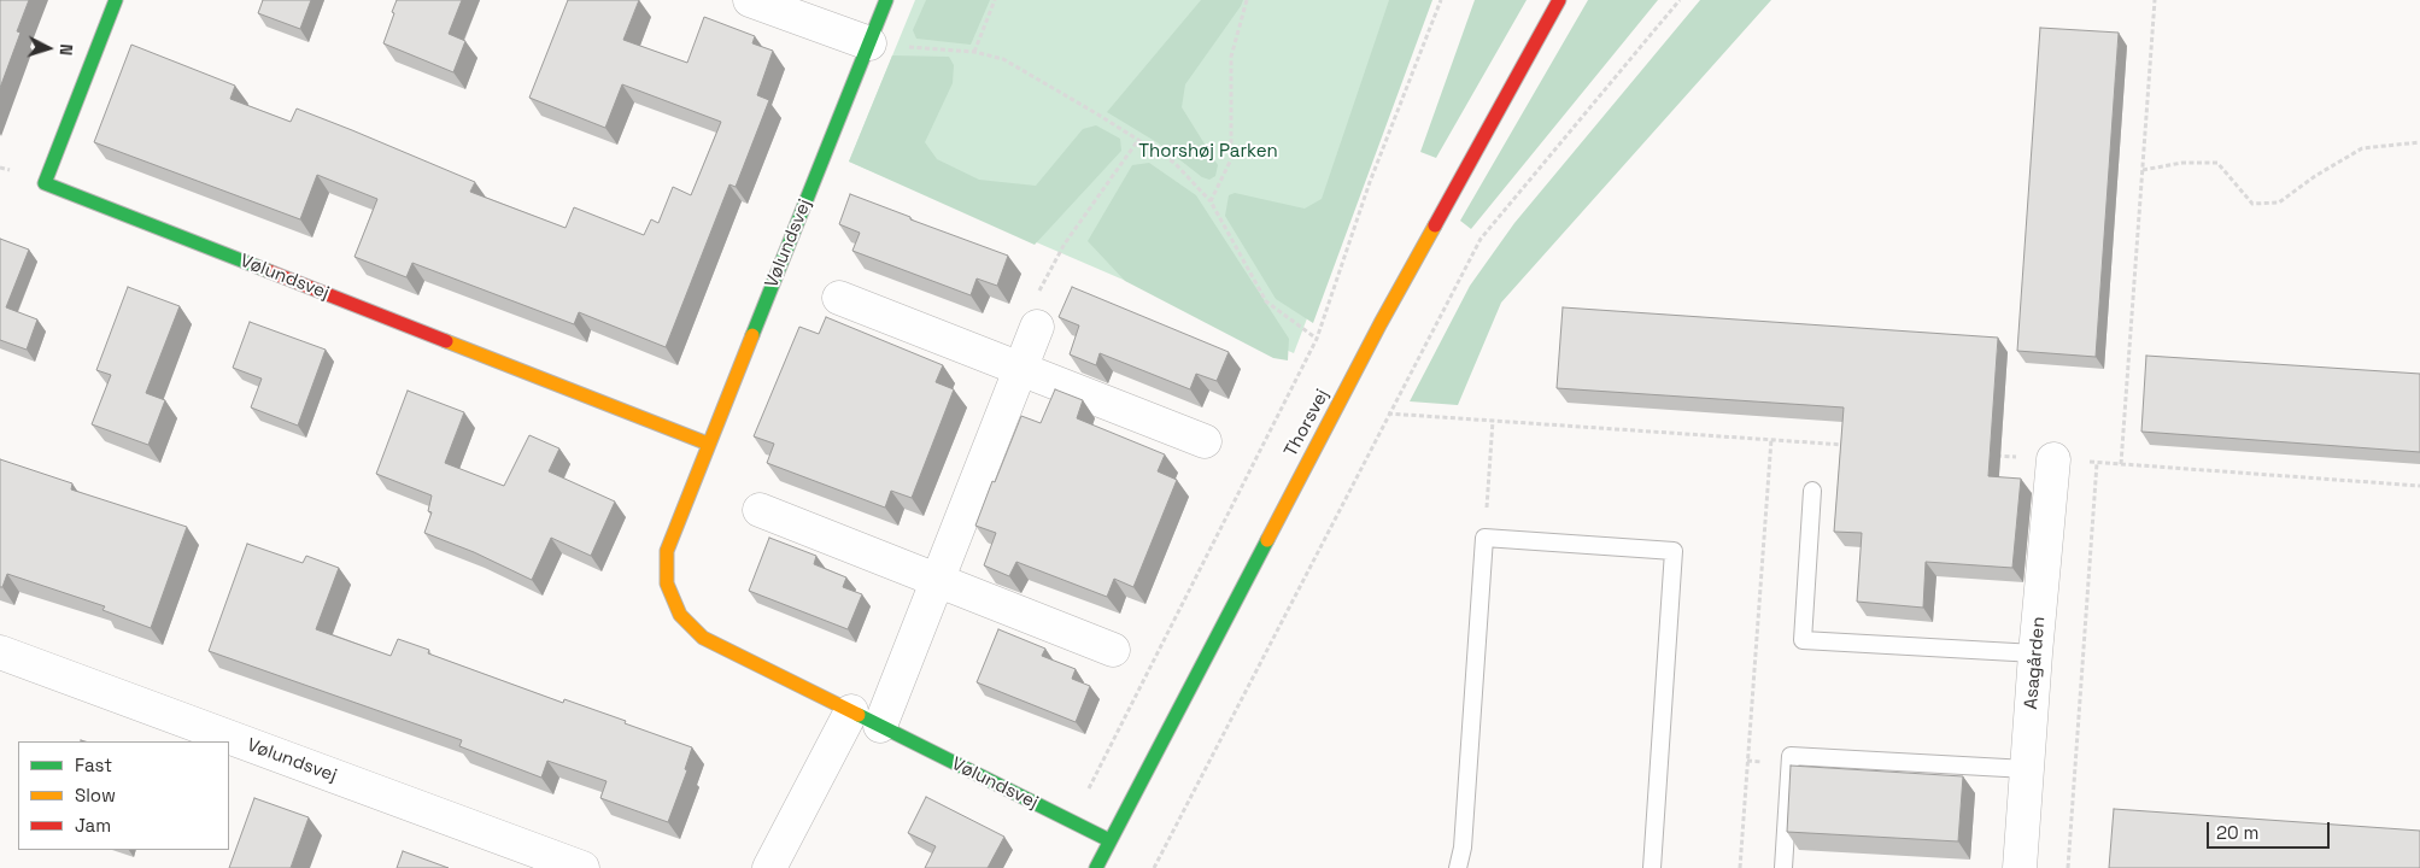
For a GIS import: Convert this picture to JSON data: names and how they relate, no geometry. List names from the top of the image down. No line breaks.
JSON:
{"streets":{"street":["Vølundsvej","Thorsvej","Asagården"]},"crossings":[["Vølundsvej","Thorsvej"]],"parks":["Thorshøj Parken"],"legend":["Fast","Slow","Jam"],"scale_bar":"20 m","north":"right"}
